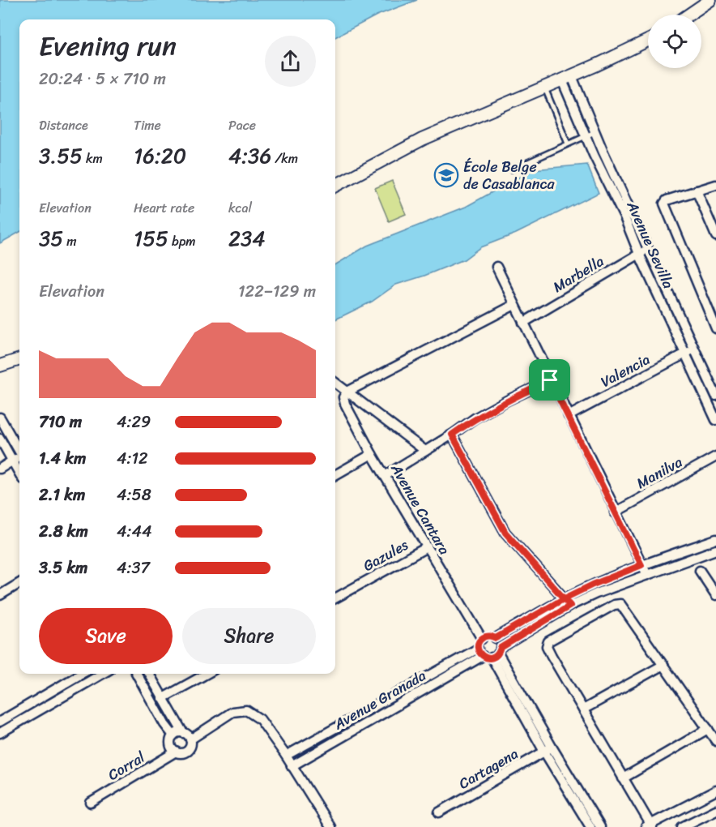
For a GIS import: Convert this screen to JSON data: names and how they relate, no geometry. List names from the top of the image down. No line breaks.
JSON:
{"streets":{"street":["Avenue Sevilla","Marbella","Valencia","Manilva","Avenue Cantara","Gazules","Avenue Granada","Corral","Cartagena"]},"crossings":[["Avenue Sevilla","Marbella"],["Avenue Sevilla","Valencia"],["Avenue Cantara","Gazules"]],"places":{"school or university":["École Belge de Casablanca"]},"page":{"heading":["Evening run","20:24 · 5 × 710 m"],"stats":[["Distance","3.55 km"],["Time","16:20"],["Pace","4:36 /km"],["Elevation","35 m"],["Heart rate","155 bpm"],["kcal","234"]],"chart":["Elevation","122–129 m"],"list":[{"name":"710 m","note":"4:29"},{"name":"1.4 km","note":"4:12"},{"name":"2.1 km","note":"4:58"},{"name":"2.8 km","note":"4:44"},{"name":"3.5 km","note":"4:37"}],"buttons":["Save","Share"]}}
